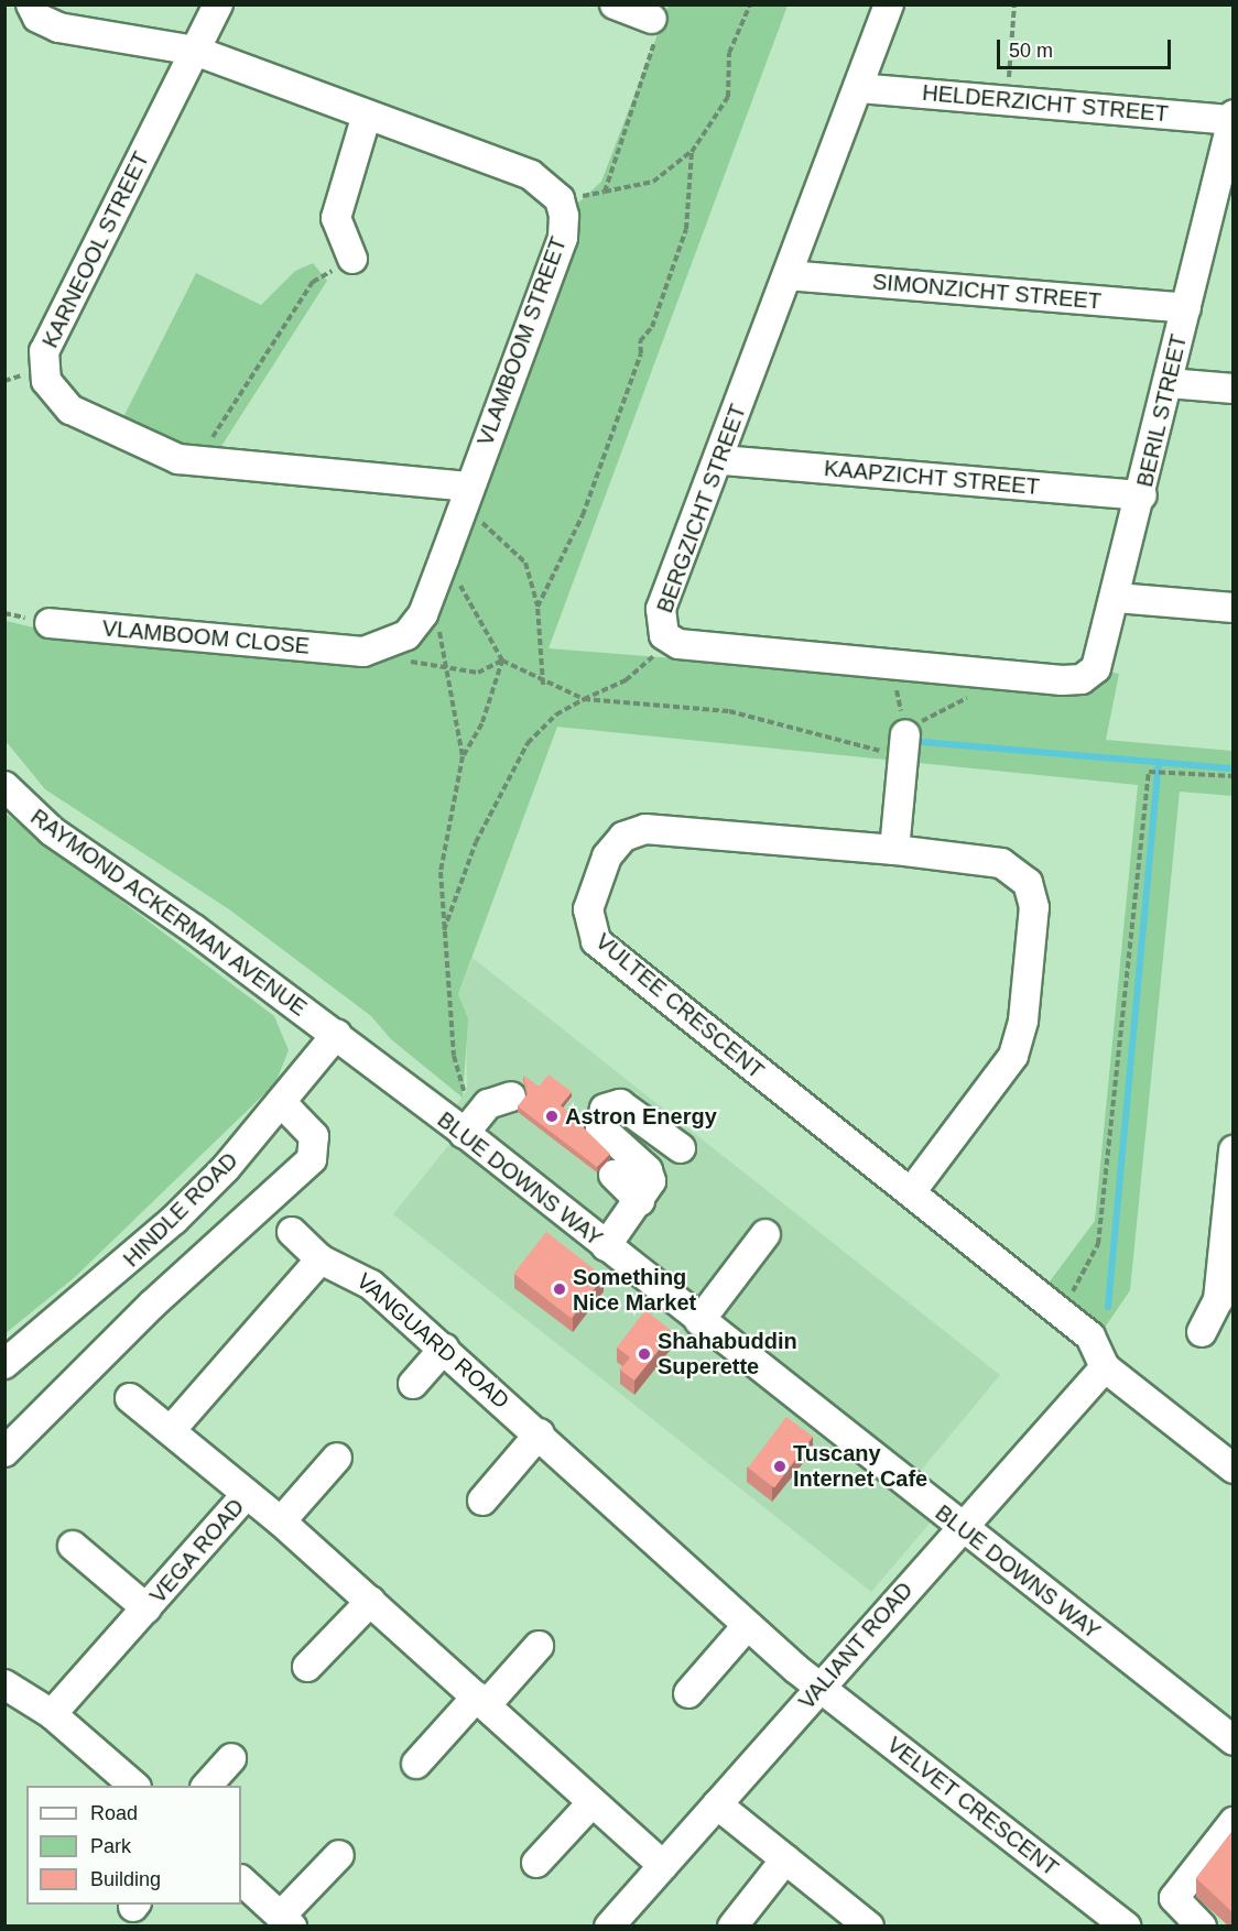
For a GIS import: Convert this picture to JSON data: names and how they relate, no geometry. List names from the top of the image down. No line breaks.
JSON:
{"streets":{"street":["HELDERZICHT STREET","KARNEOOL STREET","SIMONZICHT STREET","VLAMBOOM STREET","BERIL STREET","KAAPZICHT STREET","BERGZICHT STREET","VLAMBOOM CLOSE","RAYMOND ACKERMAN AVENUE","VULTEE CRESCENT","BLUE DOWNS WAY","HINDLE ROAD","VANGUARD ROAD","VEGA ROAD","VALIANT ROAD","VELVET CRESCENT"]},"crossings":[["HELDERZICHT STREET","BERIL STREET"],["HELDERZICHT STREET","BERGZICHT STREET"],["KARNEOOL STREET","VLAMBOOM STREET"],["SIMONZICHT STREET","BERIL STREET"],["SIMONZICHT STREET","BERGZICHT STREET"],["VLAMBOOM STREET","VLAMBOOM CLOSE"],["BERIL STREET","KAAPZICHT STREET"],["BERIL STREET","BERGZICHT STREET"],["KAAPZICHT STREET","BERGZICHT STREET"],["RAYMOND ACKERMAN AVENUE","BLUE DOWNS WAY"],["RAYMOND ACKERMAN AVENUE","HINDLE ROAD"],["VULTEE CRESCENT","VALIANT ROAD"],["BLUE DOWNS WAY","HINDLE ROAD"],["BLUE DOWNS WAY","VALIANT ROAD"],["VANGUARD ROAD","VALIANT ROAD"],["VANGUARD ROAD","VELVET CRESCENT"],["VALIANT ROAD","VELVET CRESCENT"]],"places":["Astron Energy","Something Nice Market","Shahabuddin Superette","Tuscany Internet Cafe"],"legend":["Road","Park","Building"],"scale_bar":"50 m"}
